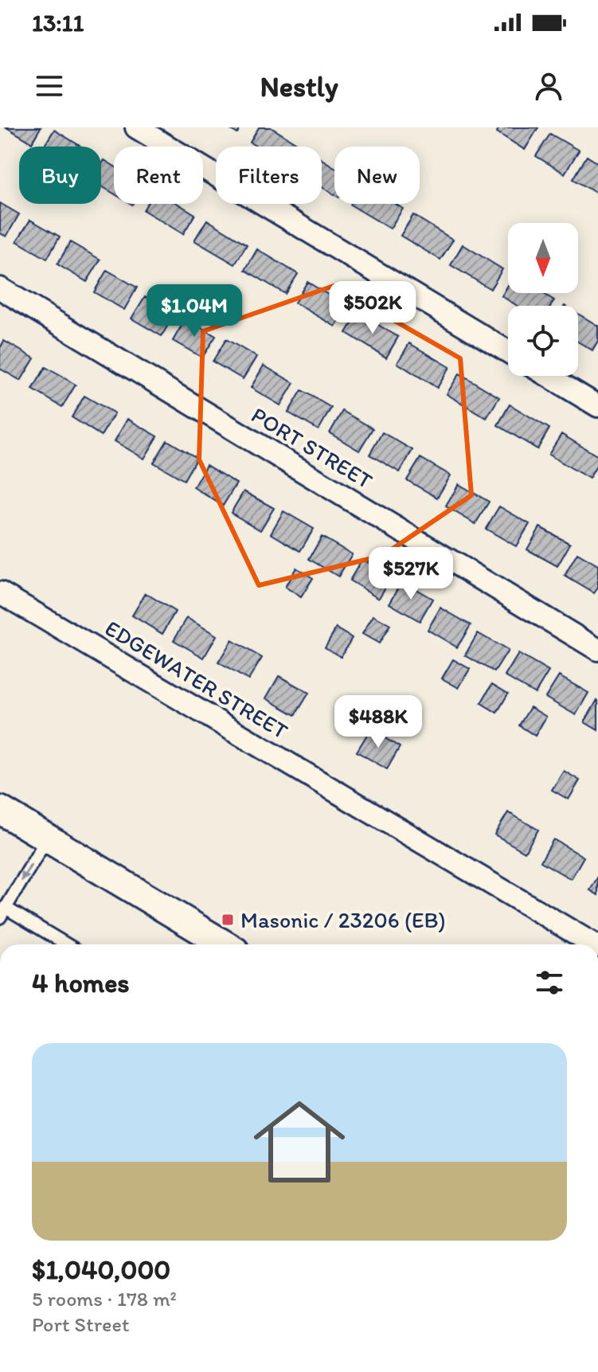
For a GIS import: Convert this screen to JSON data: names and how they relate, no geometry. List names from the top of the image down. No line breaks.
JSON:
{"streets":{"street":["PORT STREET","EDGEWATER STREET"]},"places":{"transit":["Masonic / 23206 (EB)"]},"north":"bottom","page":{"status":"13:11","header":"Nestly","chip":["Buy","Rent","Filters","New"],"price":["$502K","$1.04M","$527K","$488K"],"heading":"4 homes","list":[{"name":"$1,040,000","note":"5 rooms · 178 m² · Port Street"}]}}
